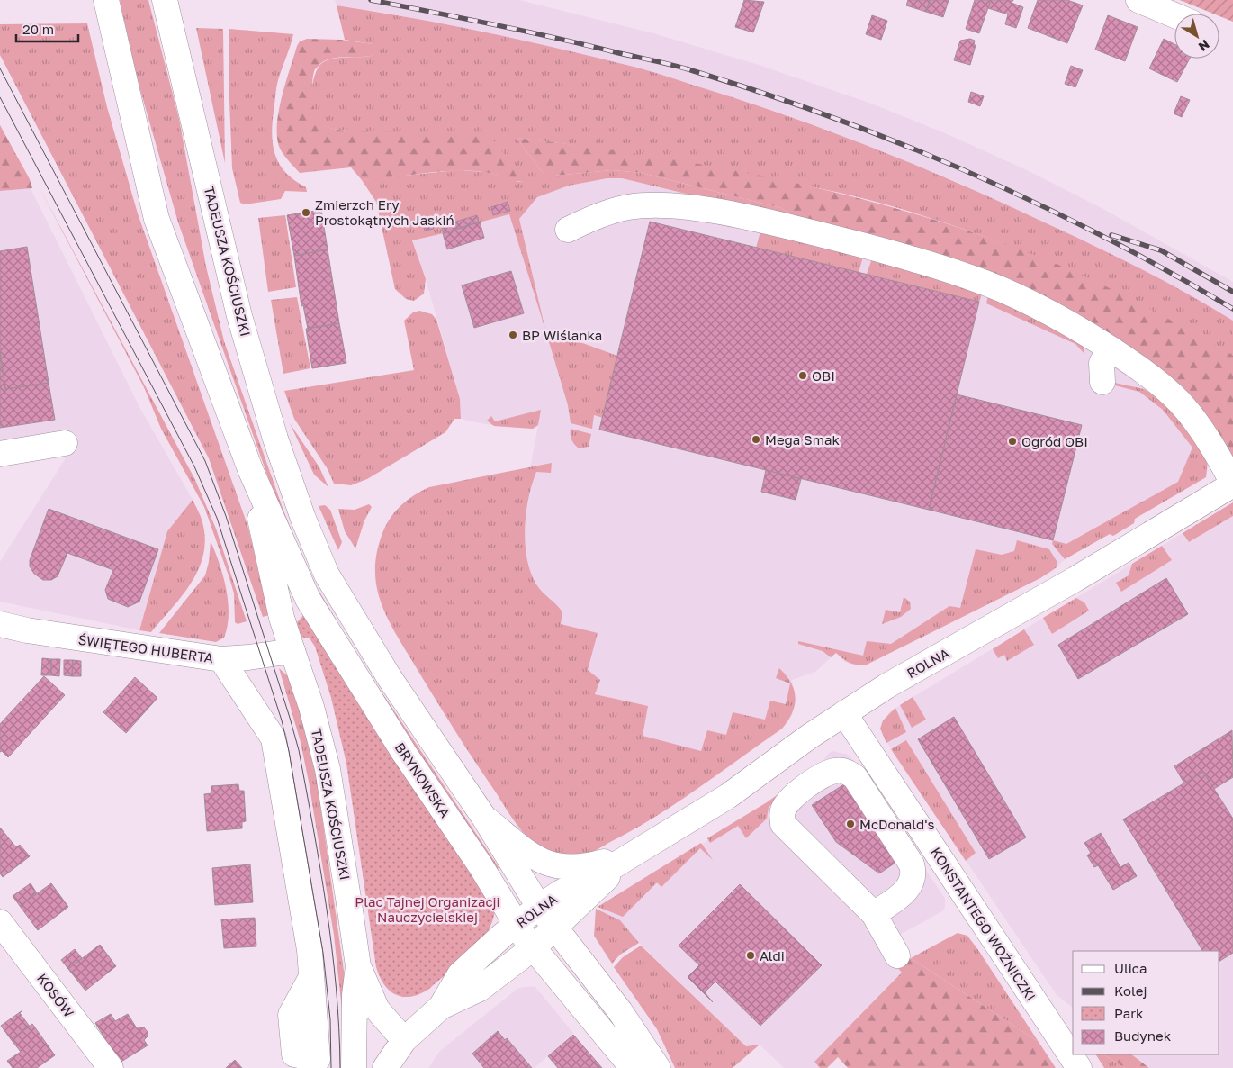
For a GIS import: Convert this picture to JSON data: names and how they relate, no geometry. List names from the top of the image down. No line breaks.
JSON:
{"streets":{"street":["TADEUSZA KOŚCIUSZKI","ŚWIĘTEGO HUBERTA","ROLNA","BRYNOWSKA","KONSTANTEGO WOŹNICZKI","KOSÓW"]},"crossings":[["TADEUSZA KOŚCIUSZKI","ŚWIĘTEGO HUBERTA"],["TADEUSZA KOŚCIUSZKI","BRYNOWSKA"],["ROLNA","BRYNOWSKA"],["ROLNA","KONSTANTEGO WOŹNICZKI"]],"parks":["Plac Tajnej Organizacji Nauczycielskiej"],"places":["Zmierzch Ery Prostokątnych Jaskiń","BP Wiślanka","OBI","Mega Smak","Ogród OBI","McDonald's","Aldi"],"legend":["Ulica","Kolej","Park","Budynek"],"scale_bar":"20 m","north":"bottom right"}
